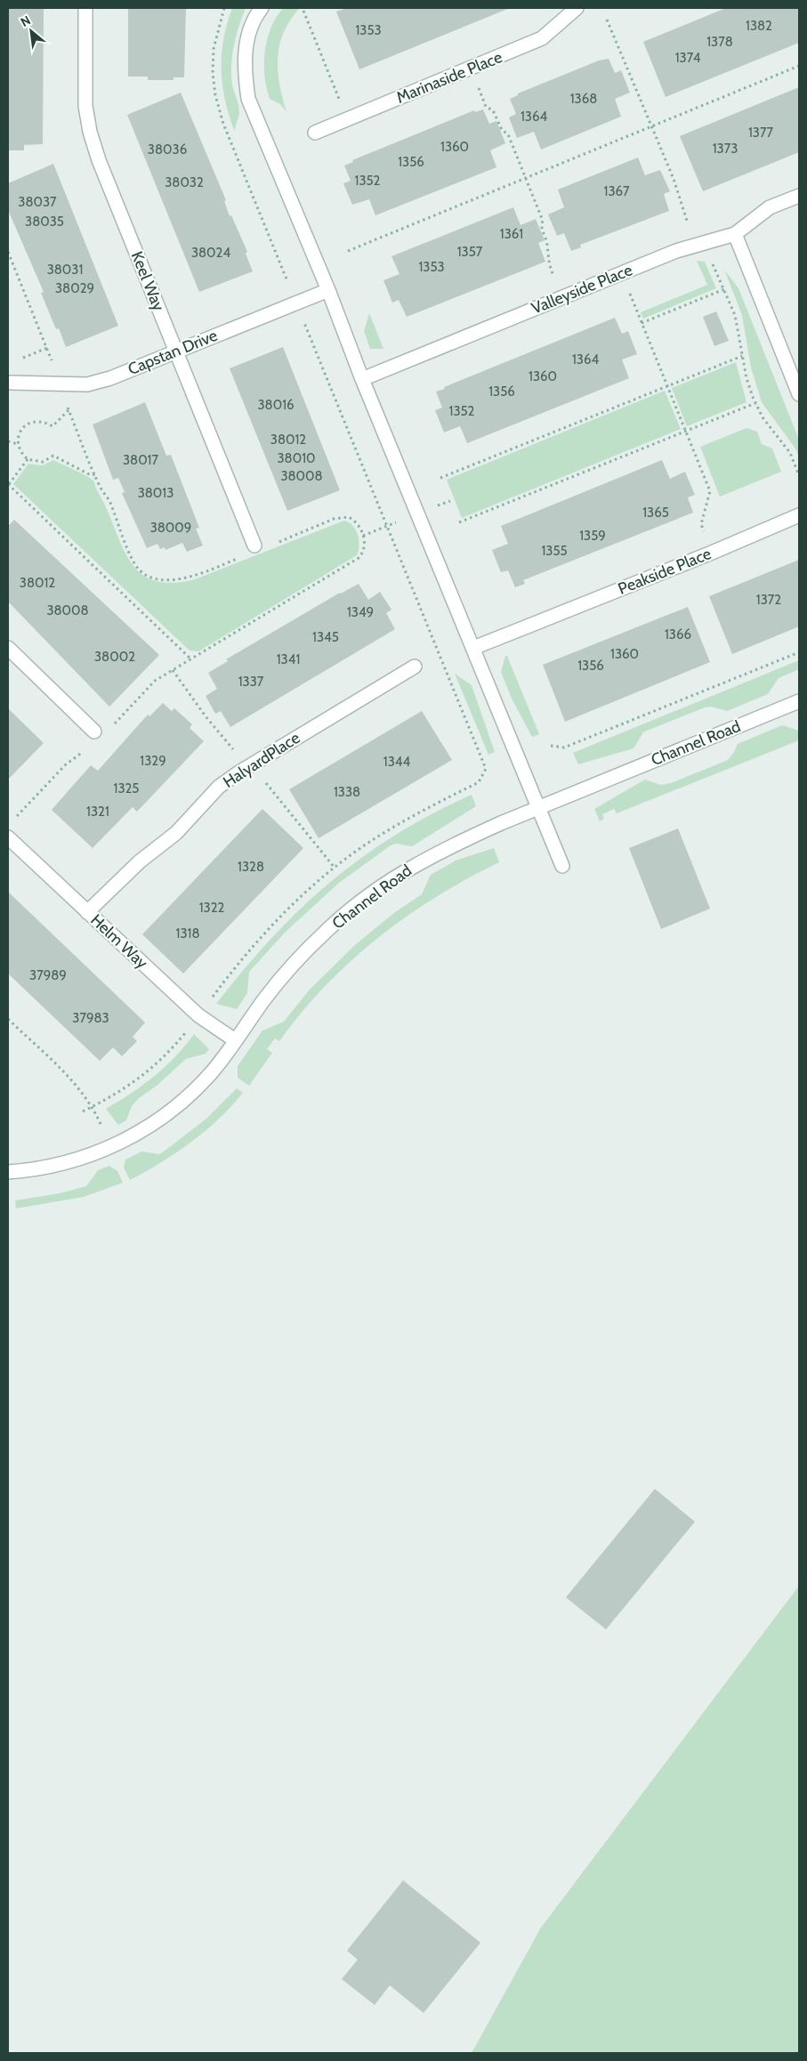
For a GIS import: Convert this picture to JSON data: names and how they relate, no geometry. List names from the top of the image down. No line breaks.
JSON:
{"streets":{"street":["Marinaside Place","Keel Way","Valleyside Place","Capstan Drive","Peakside Place","Channel Road","HalyardPlace","Helm Way"]},"crossings":[["Keel Way","Capstan Drive"],["Channel Road","Helm Way"],["HalyardPlace","Helm Way"]],"house_numbers":["1382","1353","1378","1374","1368","1364","1377","1360","1373","38036","1356","1352","38032","1367","38037","38035","1361","1357","38024","1353","38031","38029","1364","1360","1356","38016","1352","38012","38010","38017","38008","38013","1365","38009","1359","1355","38012","1372","38008","1349","1366","1345","1360","38002","1341","1356","1337","1329","1344","1325","1338","1321","1328","1322","1318","37989","37983"],"north":"top left"}
